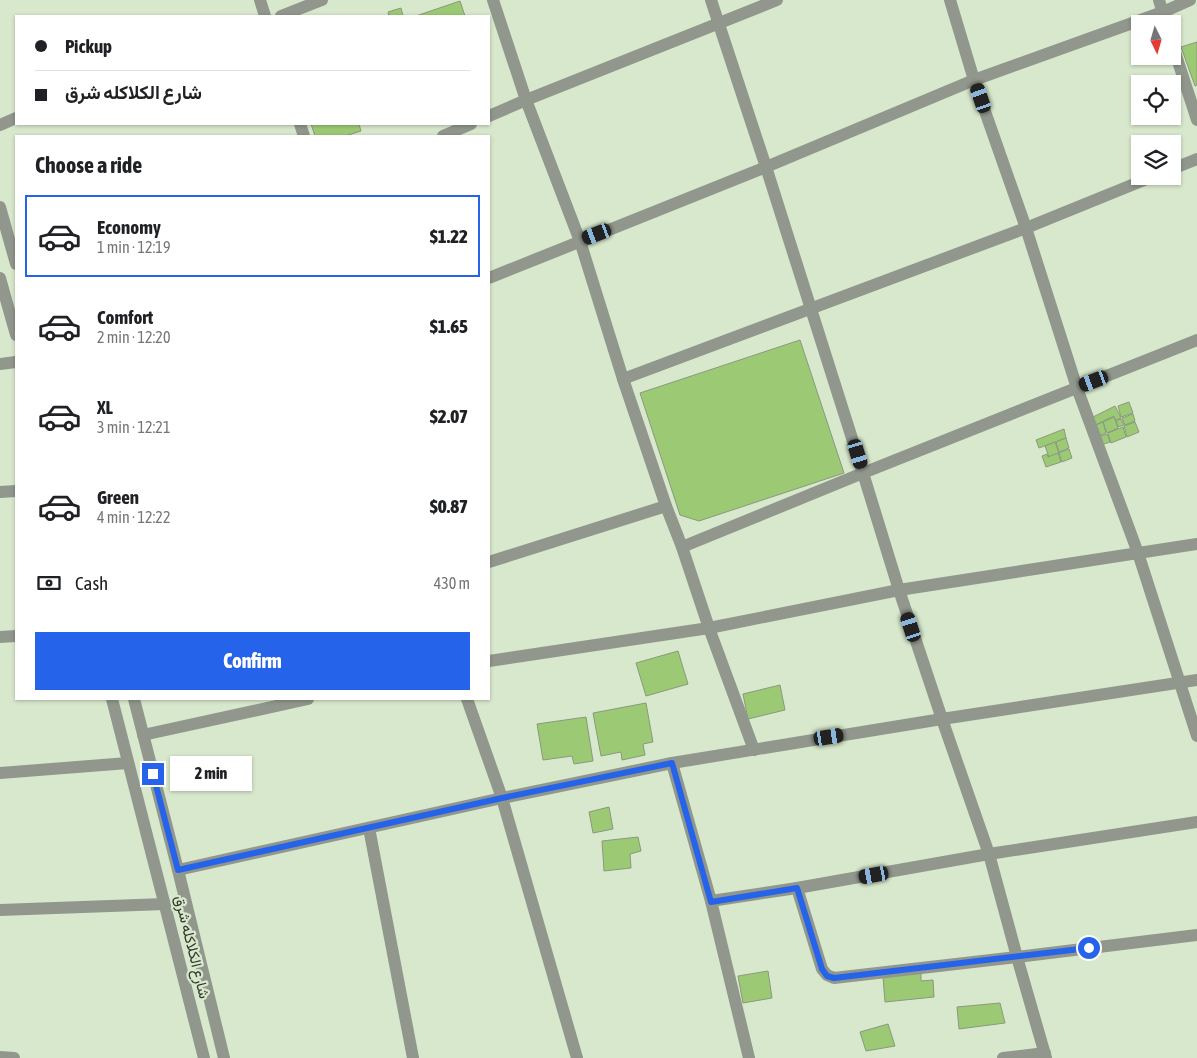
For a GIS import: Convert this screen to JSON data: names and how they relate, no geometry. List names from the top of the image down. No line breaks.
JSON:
{"streets":{"street":["شارع الكلاكله شرق"]},"north":"bottom","page":{"banner":["Pickup","شارع الكلاكله شرق"],"heading":"Choose a ride","list":[{"name":"Economy","note":"1 min · 12:19","value":"$1.22"},{"name":"Comfort","note":"2 min · 12:20","value":"$1.65"},{"name":"XL","note":"3 min · 12:21","value":"$2.07"},{"name":"Green","note":"4 min · 12:22","value":"$0.87"}],"pay":["Cash","430 m"],"buttons":"Confirm","bubble":"2 min"}}
